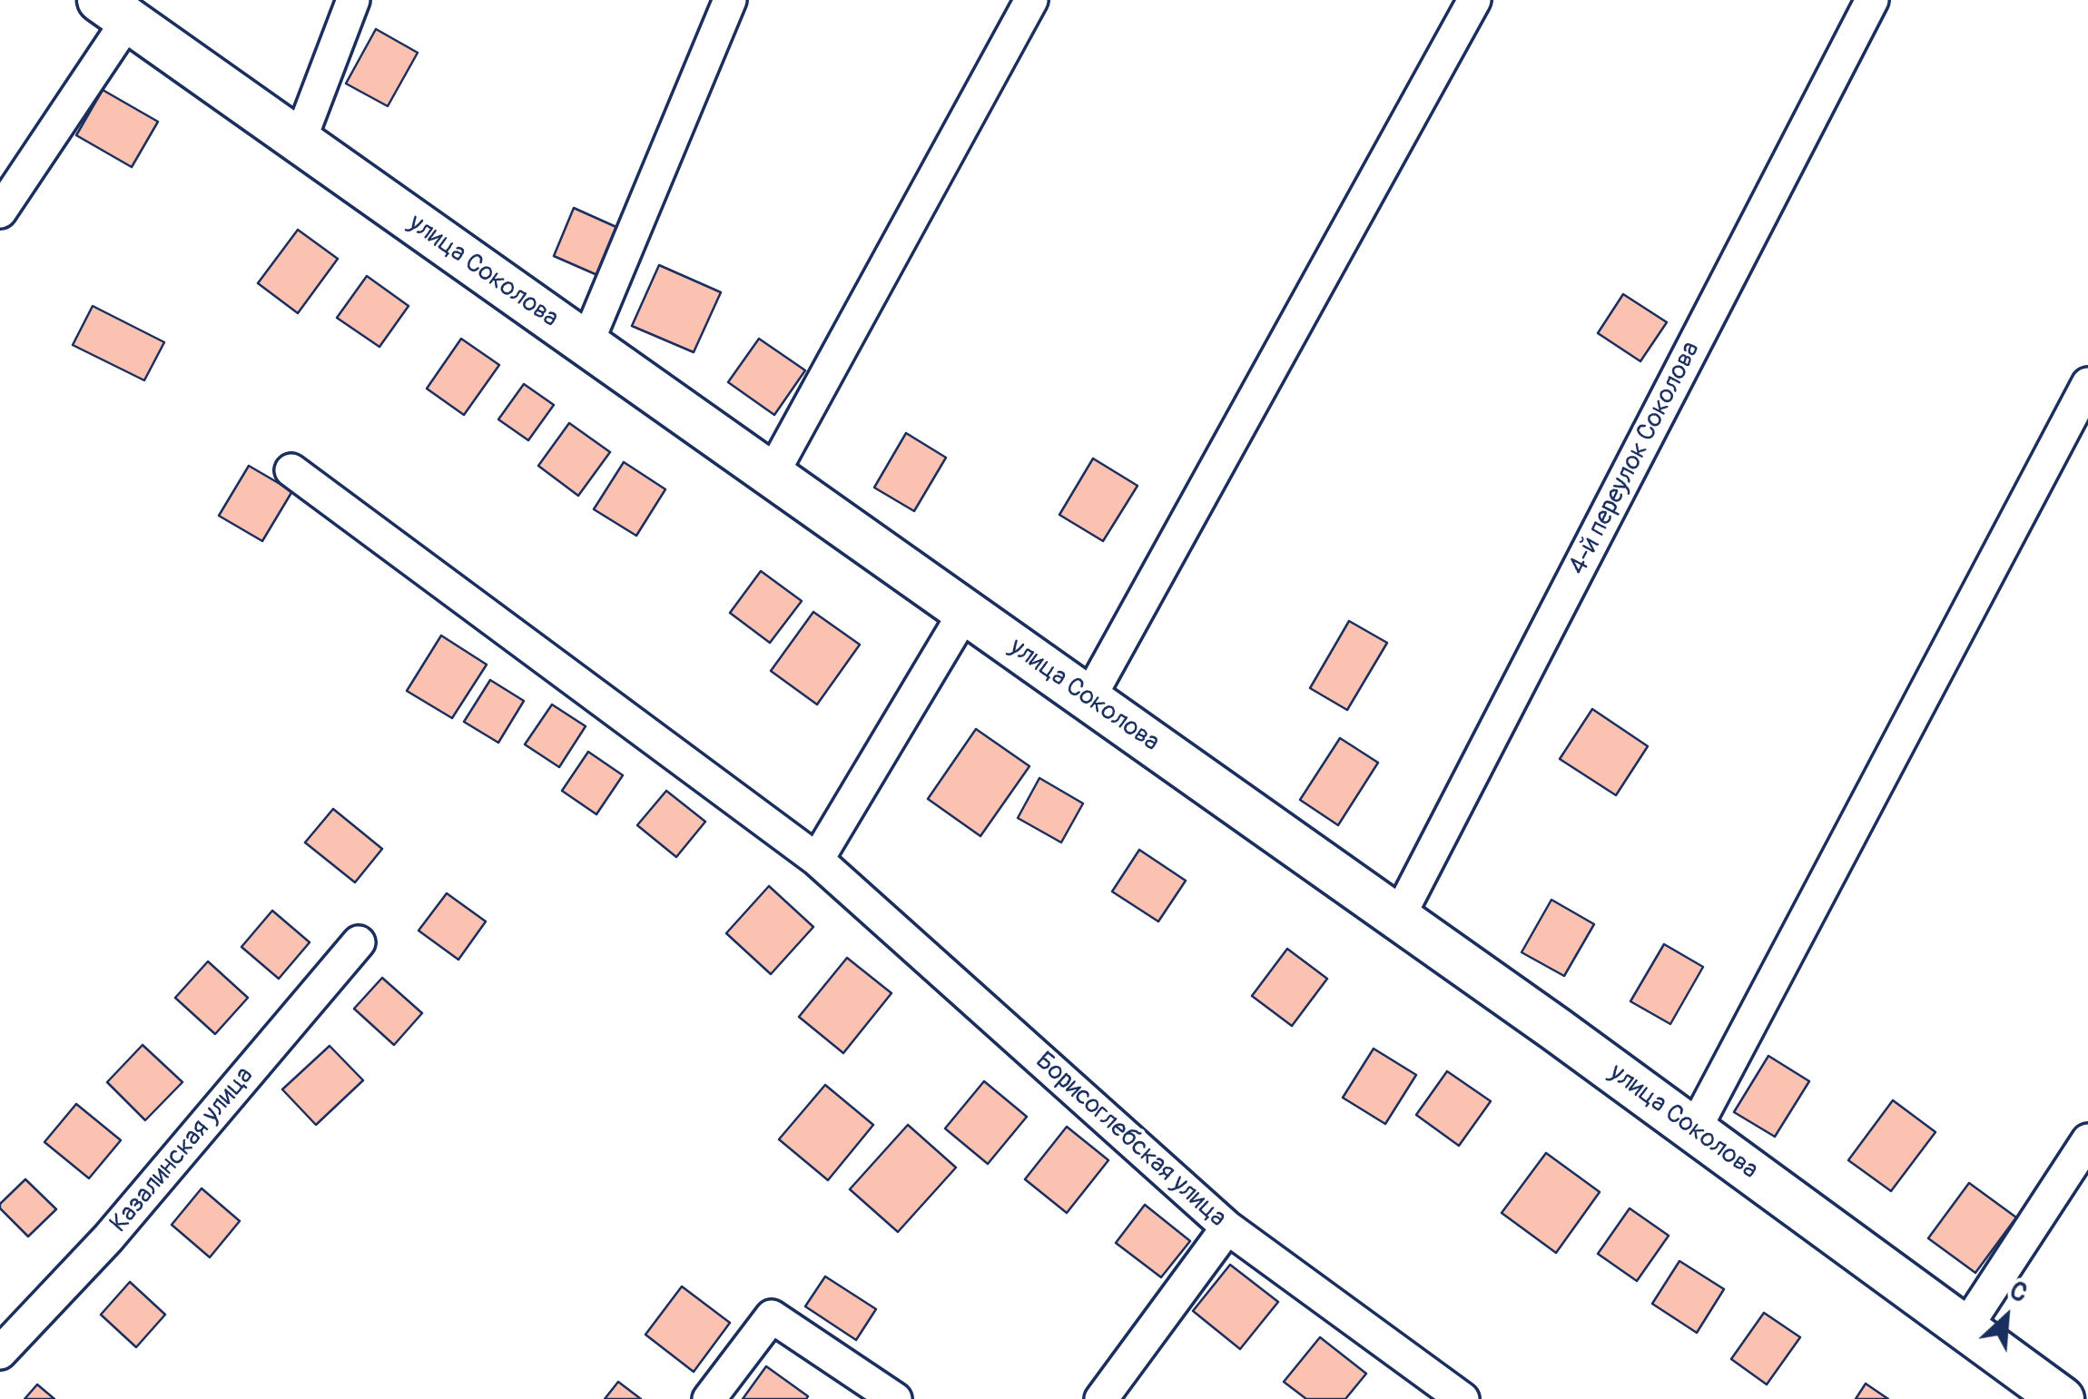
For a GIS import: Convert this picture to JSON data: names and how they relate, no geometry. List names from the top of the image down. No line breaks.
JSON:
{"streets":{"main road":["улица Соколова"],"street":["4-й переулок Соколова","Борисоглебская улица","Казалинская улица"]},"crossings":[["улица Соколова","4-й переулок Соколова"]],"north":"top right"}
